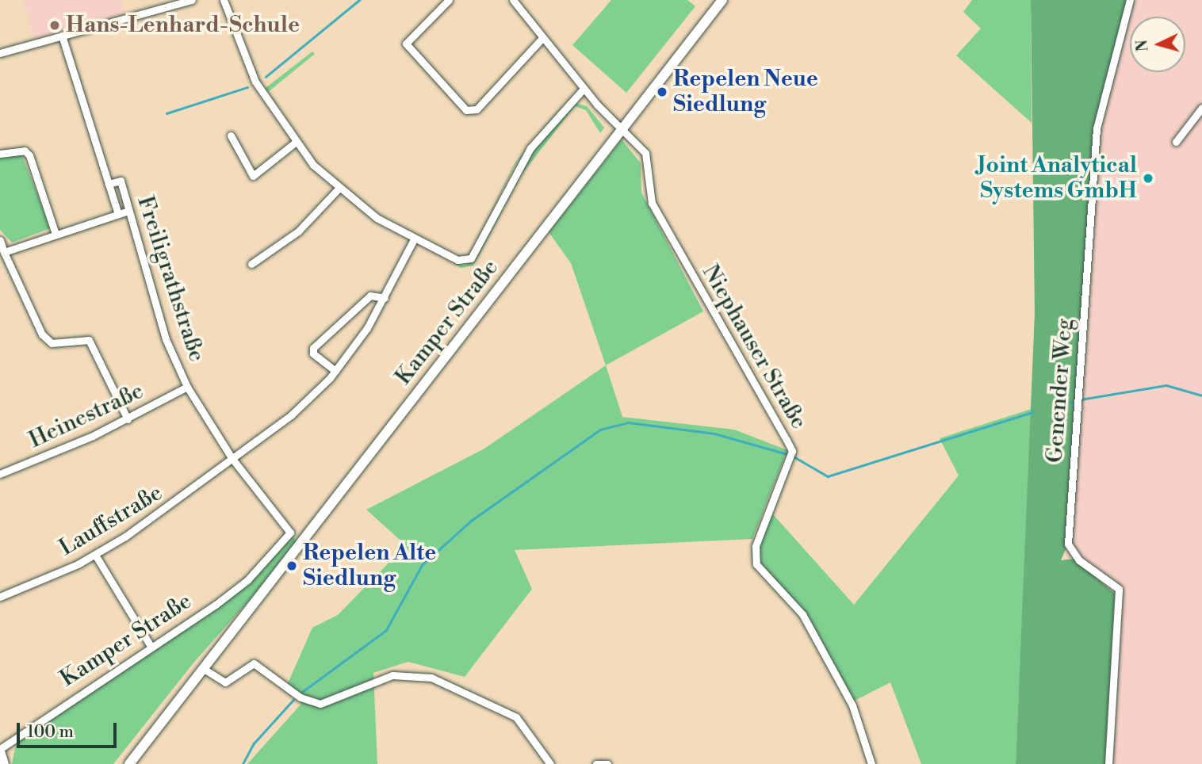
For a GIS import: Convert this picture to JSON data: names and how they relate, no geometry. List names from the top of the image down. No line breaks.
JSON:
{"streets":{"main road":["Kamper Straße"],"street":["Freiligrathstraße","Niephauser Straße","Genender Weg","Heinestraße","Lauffstraße"]},"crossings":[["Freiligrathstraße","Kamper Straße"],["Freiligrathstraße","Heinestraße"],["Freiligrathstraße","Lauffstraße"],["Kamper Straße","Niephauser Straße"],["Kamper Straße","Lauffstraße"]],"places":["Hans-Lenhard-Schule","Repelen Neue Siedlung","Joint Analytical Systems GmbH","Repelen Alte Siedlung"],"scale_bar":"100 m","north":"left"}
